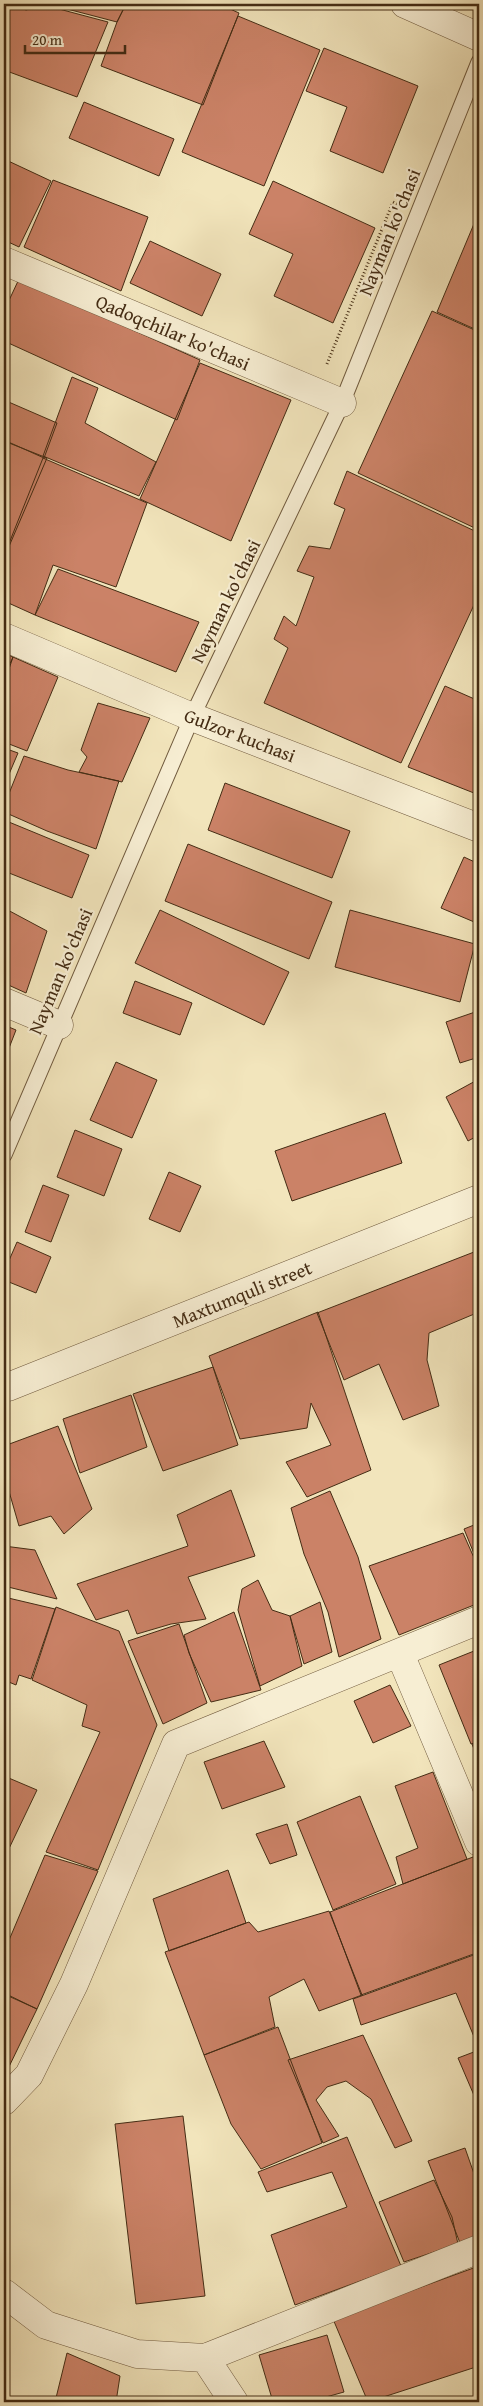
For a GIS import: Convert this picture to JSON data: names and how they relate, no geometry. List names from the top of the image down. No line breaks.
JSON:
{"streets":{"street":["Qadoqchilar ko'chasi","Gulzor kuchasi","Maxtumquli street"],"lane":["Nayman ko'chasi"]},"crossings":[["Nayman ko'chasi","Qadoqchilar ko'chasi"],["Nayman ko'chasi","Gulzor kuchasi"]],"scale_bar":"20 m"}
